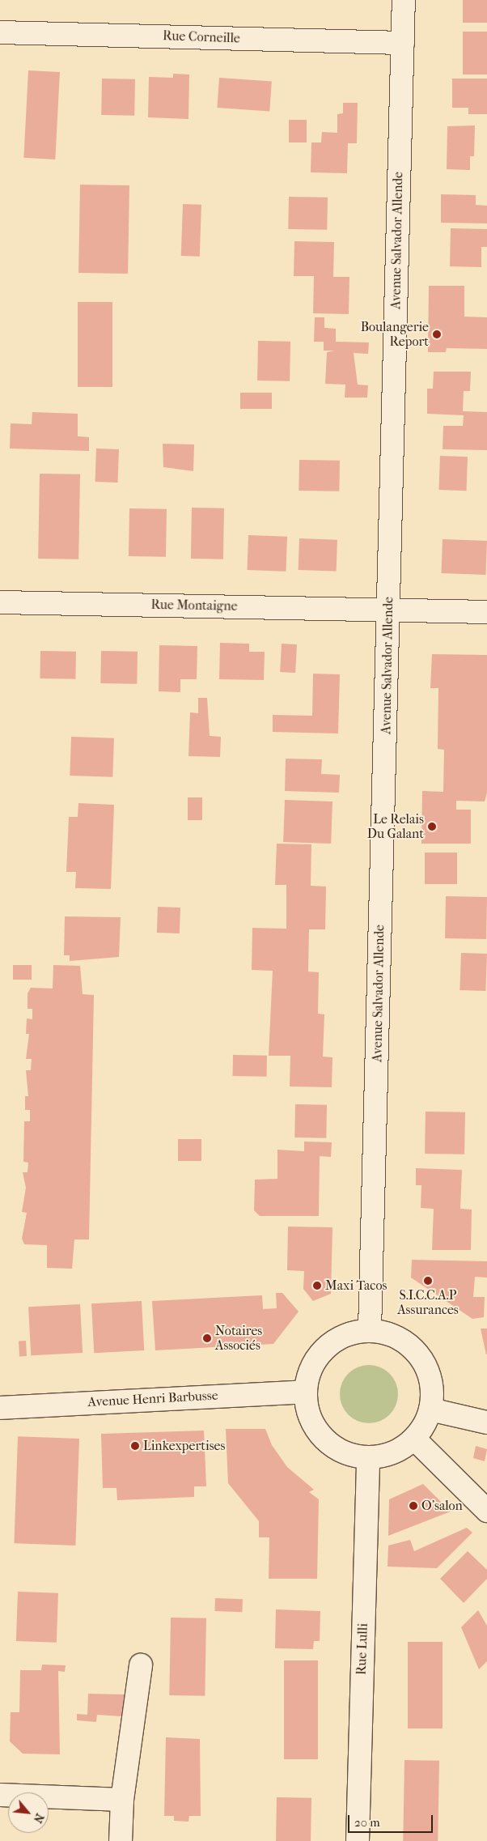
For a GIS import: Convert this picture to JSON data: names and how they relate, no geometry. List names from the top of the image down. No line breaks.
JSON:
{"streets":{"street":["Rue Corneille","Avenue Salvador Allende","Rue Montaigne","Avenue Henri Barbusse","Rue Lulli"]},"crossings":[["Rue Corneille","Avenue Salvador Allende"],["Avenue Salvador Allende","Rue Montaigne"],["Avenue Salvador Allende","Avenue Henri Barbusse"],["Avenue Salvador Allende","Rue Lulli"],["Avenue Henri Barbusse","Rue Lulli"]],"places":["Boulangerie Report","Le Relais Du Galant","S.I.C.C.A.P Assurances","Maxi Tacos","Notaires Associés","Linkexpertises","O'salon"],"scale_bar":"20 m","north":"bottom right"}
